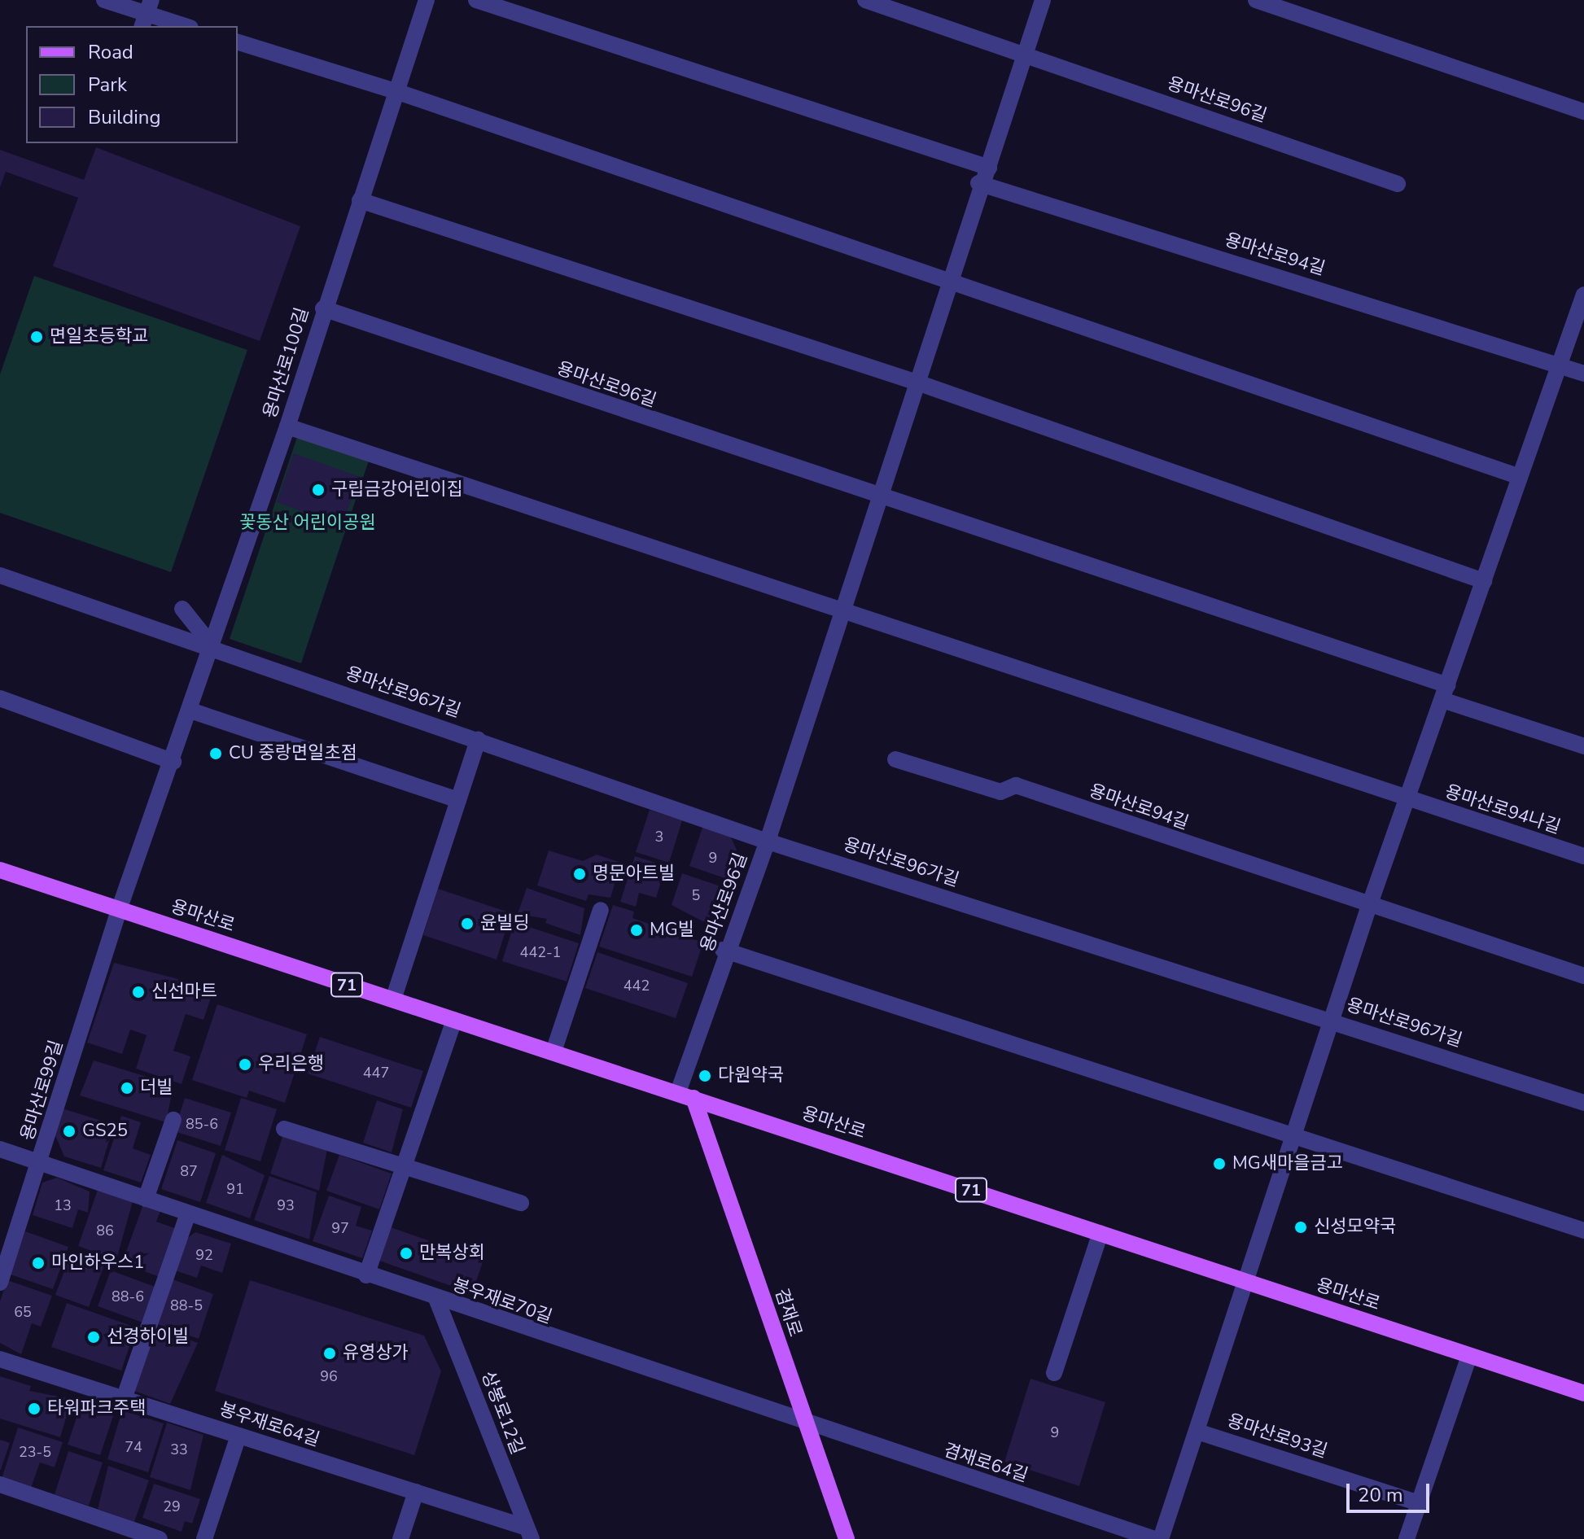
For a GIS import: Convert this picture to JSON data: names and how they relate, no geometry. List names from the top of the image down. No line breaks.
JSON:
{"streets":{"main road":["용마산로","71","겸재로"],"street":["용마산로96길","용마산로94길","용마산로100길","용마산로96가길","용마산로94나길","용마산로99길","봉우재로70길","상봉로12길","봉우재로64길","용마산로93길","겸재로64길"]},"crossings":[["용마산로96길","용마산로94길"],["용마산로96길","용마산로100길"],["용마산로96길","용마산로96가길"],["용마산로96길","용마산로"],["용마산로96길","겸재로"],["용마산로100길","용마산로96가길"],["용마산로100길","용마산로"],["용마산로100길","용마산로99길"],["용마산로","용마산로99길"],["용마산로","겸재로"],["용마산로","용마산로93길"],["용마산로99길","봉우재로70길"],["봉우재로70길","겸재로"],["봉우재로70길","상봉로12길"],["봉우재로70길","겸재로64길"],["겸재로","겸재로64길"],["상봉로12길","봉우재로64길"]],"parks":["꽃동산 어린이공원"],"places":["면일초등학교","구립금강어린이집","CU 중랑면일초점","명문아트빌","윤빌딩","MG빌","신선마트","우리은행","다원약국","더빌","GS25","MG새마을금고","신성모약국","만복상회","마인하우스1","선경하이빌","유영상가","타워파크주택"],"house_numbers":["3","9","5","442-1","442","447","85-6","87","91","13","93","97","86","92","88-6","88-5","65","96","9","74","33","23-5","29"],"legend":["Road","Park","Building"],"scale_bar":"20 m"}
